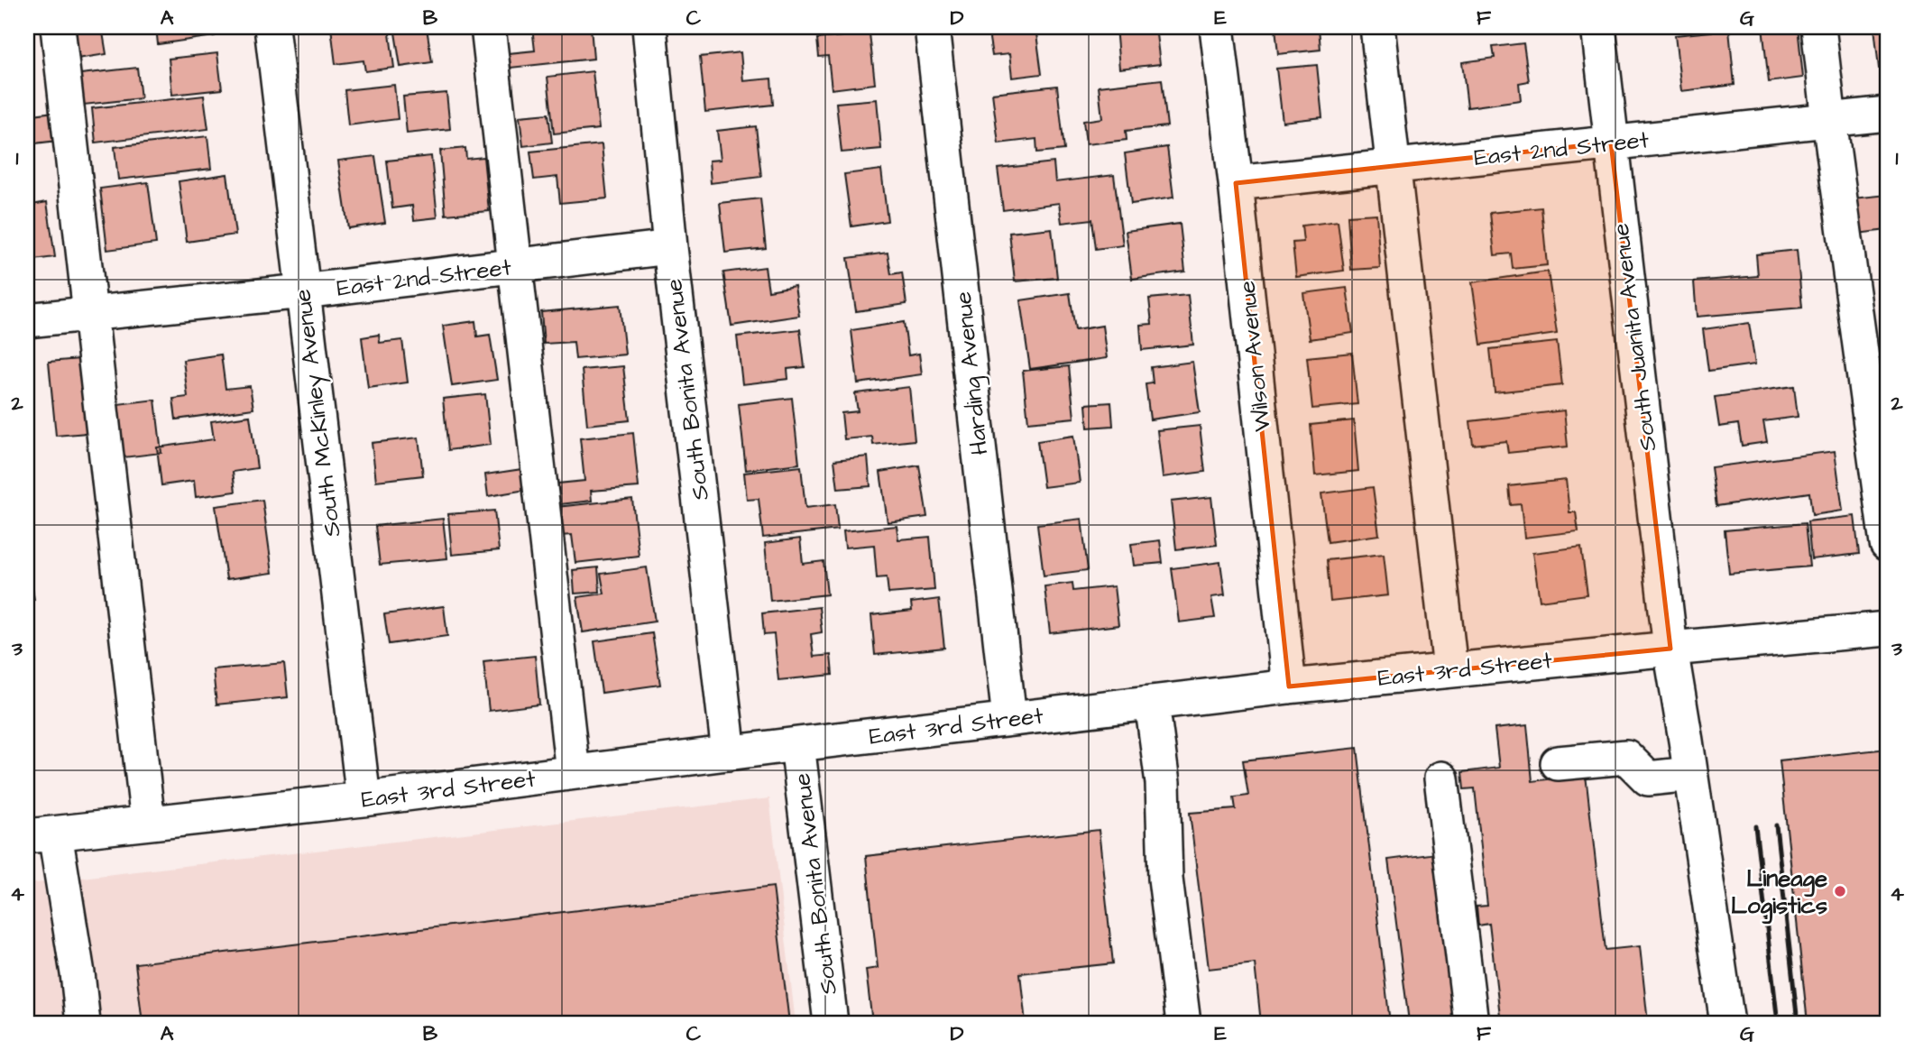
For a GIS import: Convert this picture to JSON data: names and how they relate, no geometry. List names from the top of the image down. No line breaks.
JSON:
{"streets":{"street":["East 2nd Street","South Juanita Avenue","Wilson Avenue","Harding Avenue","South Bonita Avenue","South McKinley Avenue","East 3rd Street"]},"crossings":[["East 2nd Street","South Juanita Avenue"],["East 2nd Street","Wilson Avenue"],["East 2nd Street","South Bonita Avenue"],["East 2nd Street","South McKinley Avenue"],["South Juanita Avenue","East 3rd Street"],["Wilson Avenue","East 3rd Street"],["Harding Avenue","East 3rd Street"],["South Bonita Avenue","East 3rd Street"],["South McKinley Avenue","East 3rd Street"]],"places":["Lineage Logistics"],"grid":{"columns":["A","B","C","D","E","F","G"],"rows":["1","2","3","4"]}}
